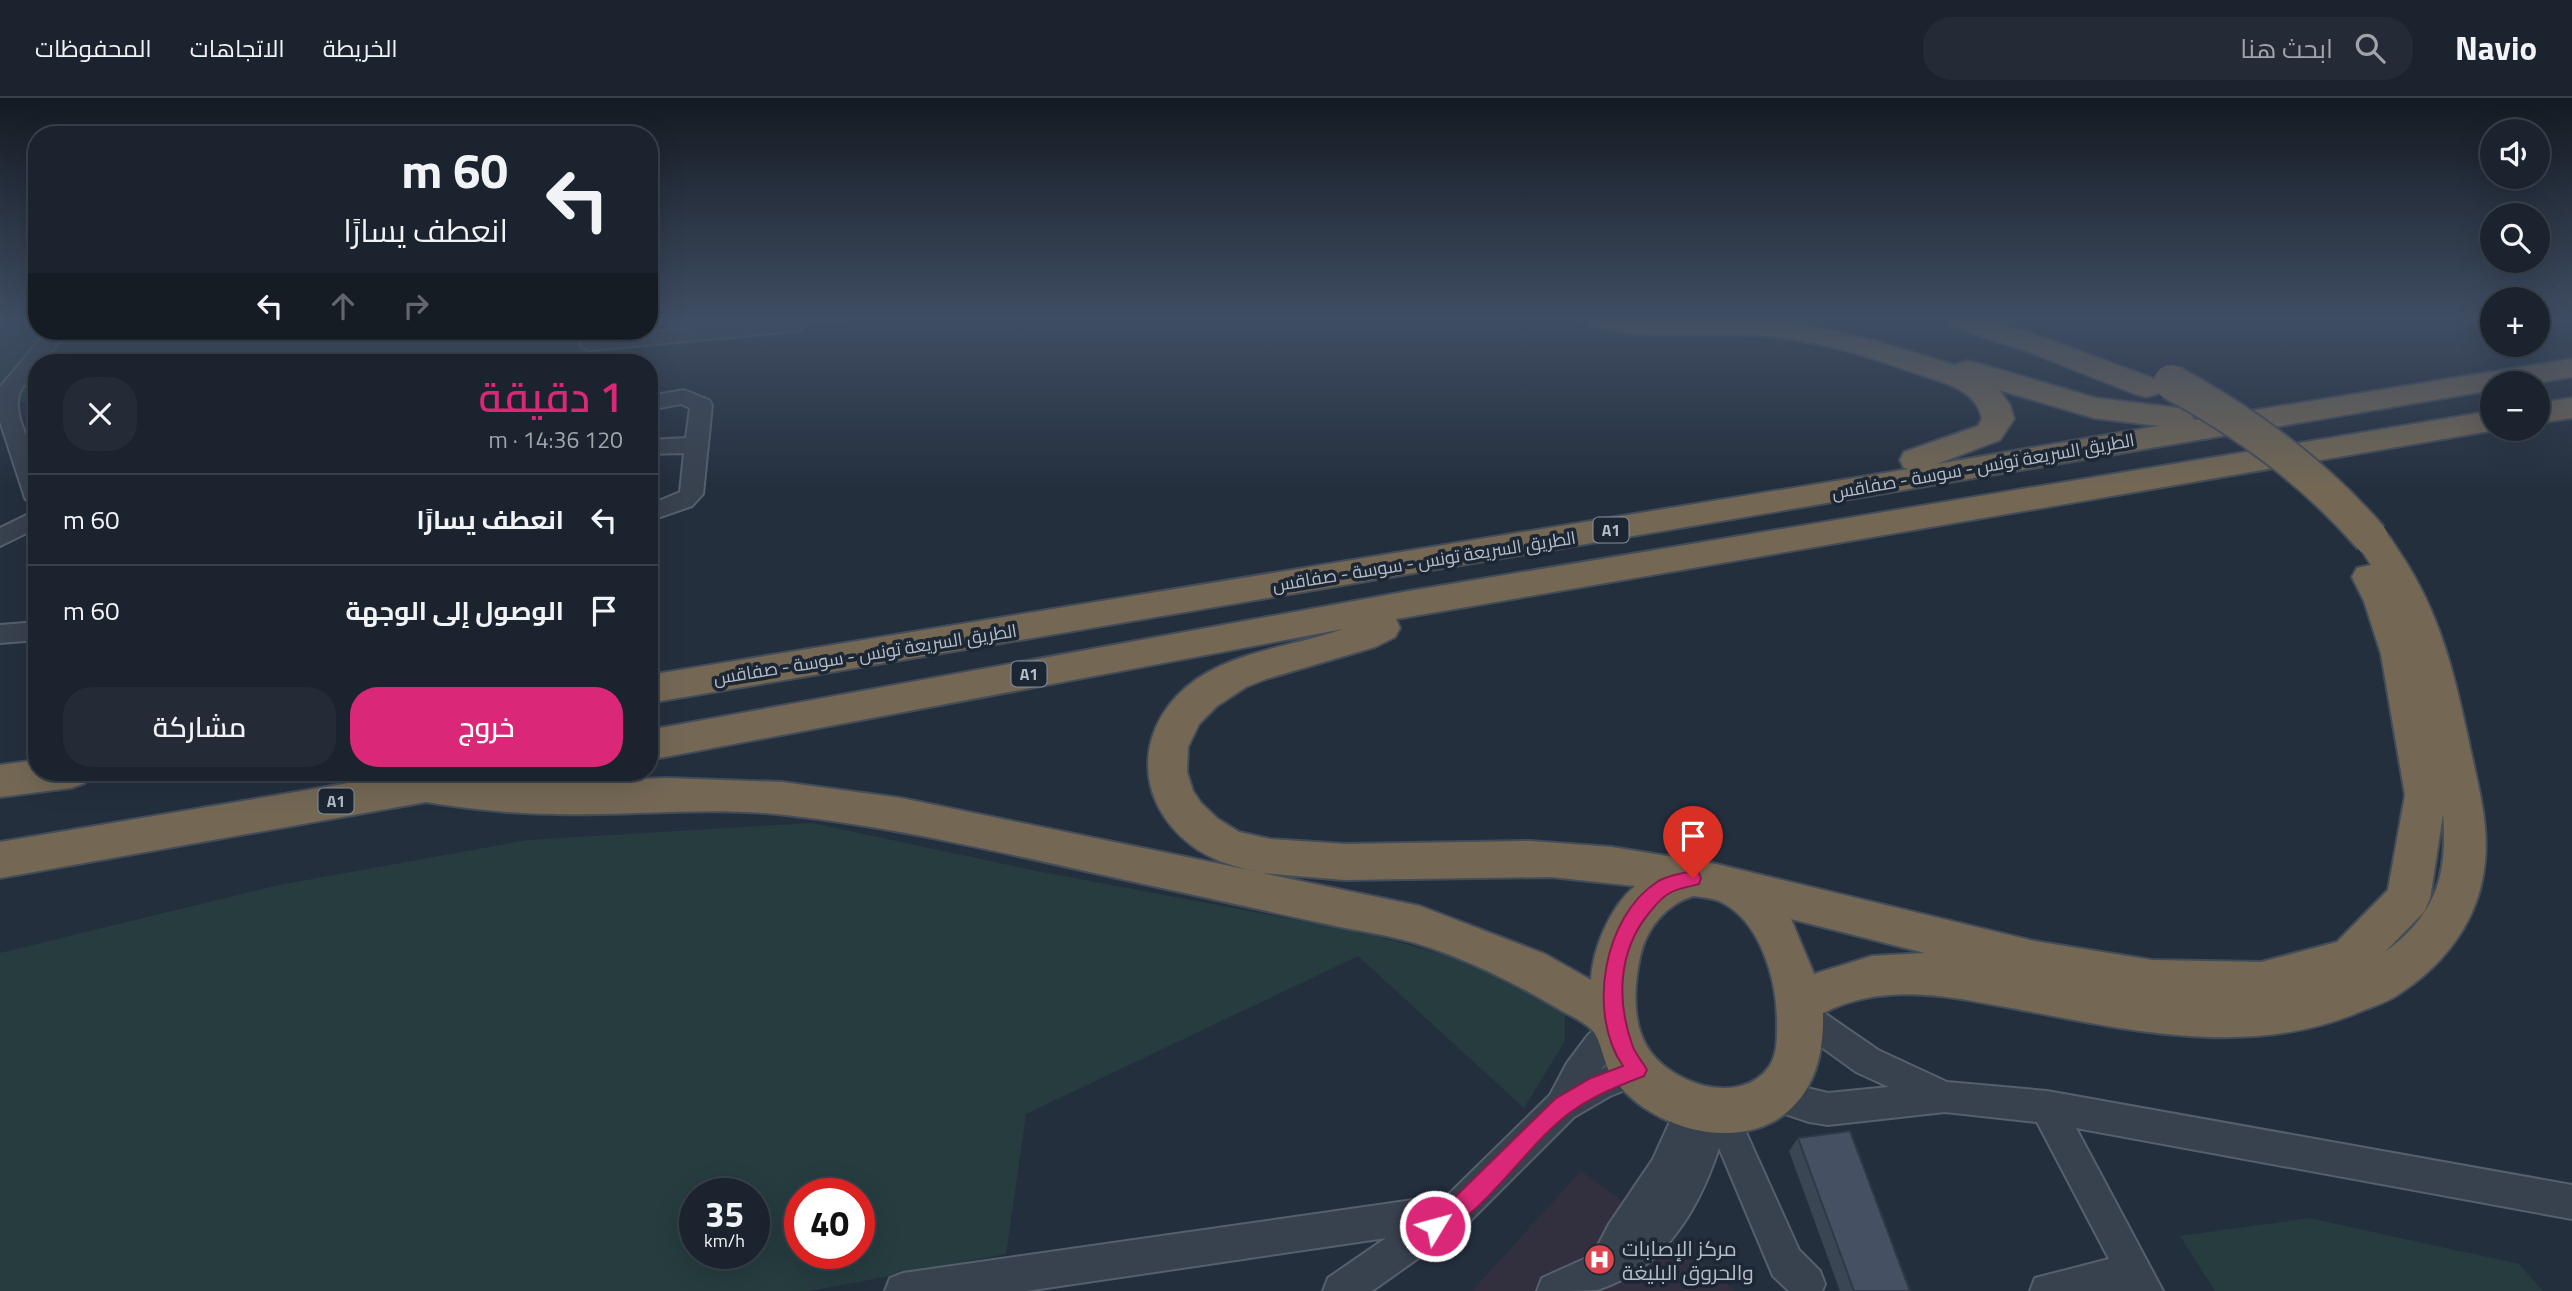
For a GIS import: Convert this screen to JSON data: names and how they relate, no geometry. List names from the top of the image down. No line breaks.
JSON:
{"streets":{"highway":["الطريق السريعة تونس - سوسة - صفاقس","A1"]},"places":{"hospital":["مركز الإصابات والحروق البليغة"]},"page":{"header":"Navio","search":"ابحث هنا","nav":["الخريطة","الاتجاهات","المحفوظات"],"map_buttons":["+","−"],"turn":["60 m","انعطف يسارًا"],"heading":["1 دقيقة","120 m · 14:36"],"list":[{"name":"انعطف يسارًا","value":"60 m"},{"name":"الوصول إلى الوجهة","value":"60 m"}],"buttons":["خروج","مشاركة"],"speed":"35 km/h","limit":"40"}}
